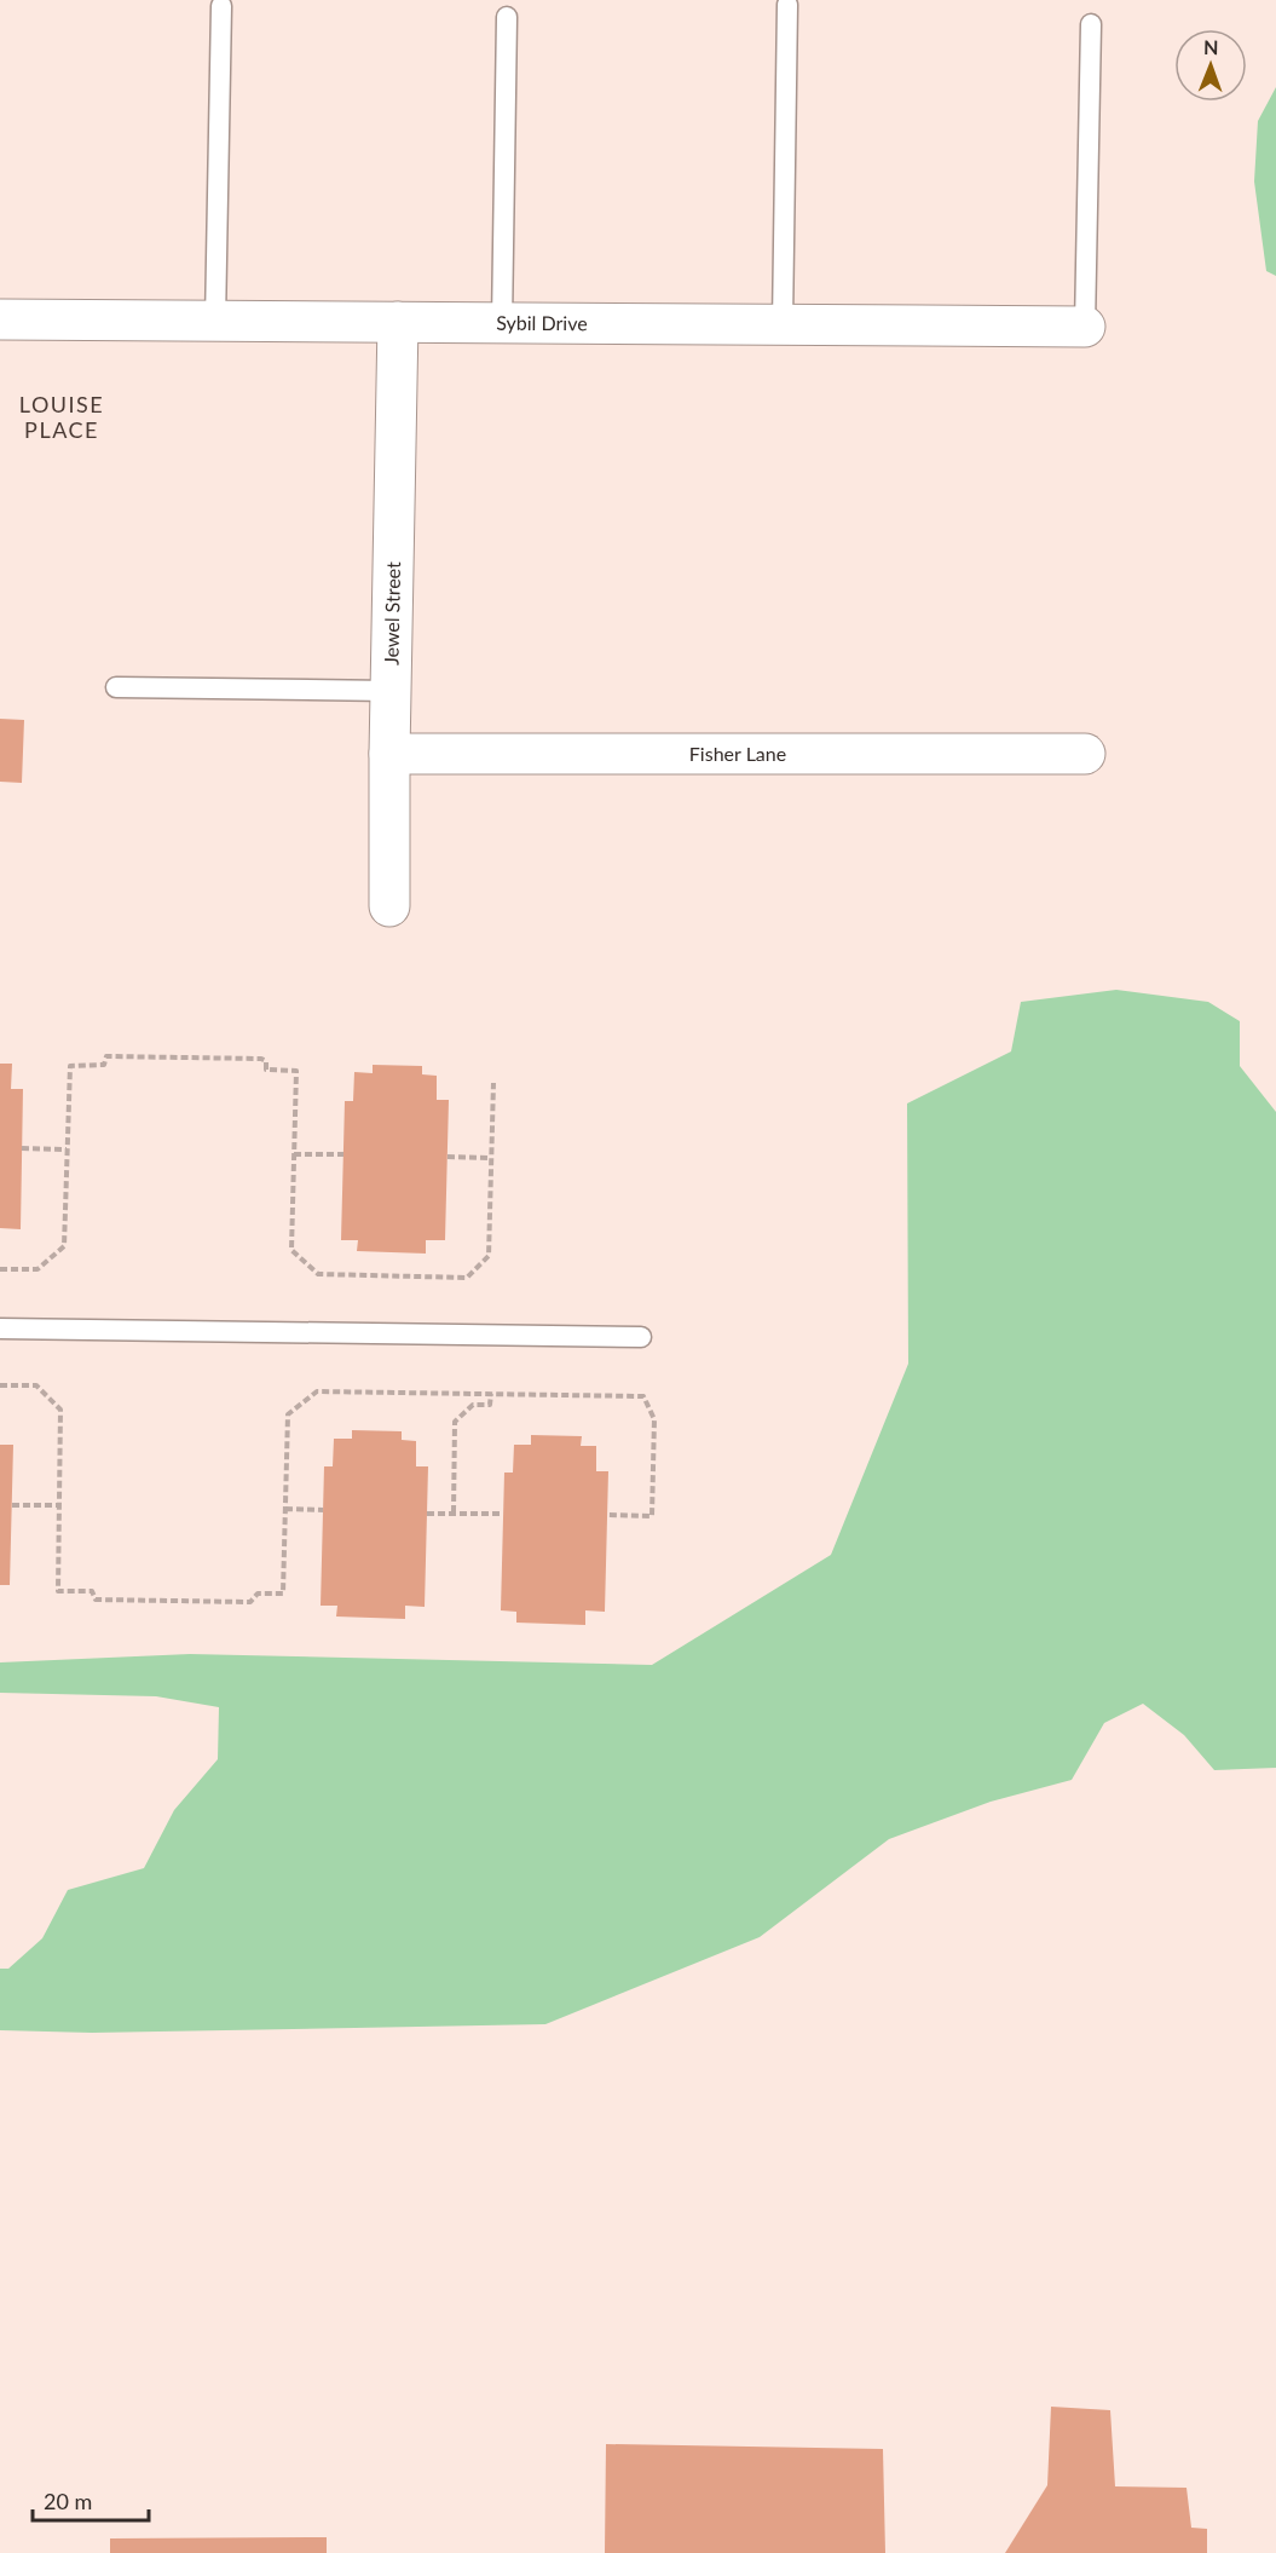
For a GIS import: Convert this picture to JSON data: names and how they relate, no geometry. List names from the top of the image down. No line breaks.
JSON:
{"streets":{"street":["Sybil Drive","Jewel Street","Fisher Lane"]},"crossings":[["Sybil Drive","Jewel Street"],["Jewel Street","Fisher Lane"]],"districts":["LOUISE PLACE"],"scale_bar":"20 m","north":"top"}
